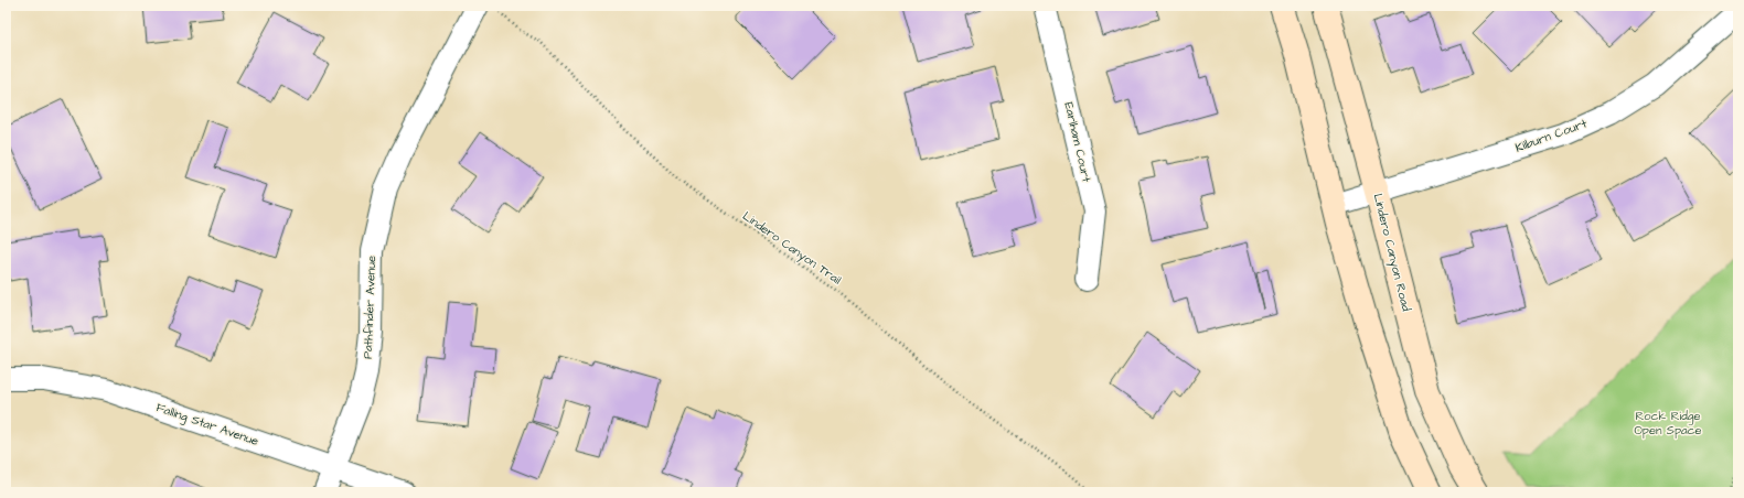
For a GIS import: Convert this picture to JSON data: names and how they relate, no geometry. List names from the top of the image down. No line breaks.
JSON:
{"streets":{"street":["Kilburn Court","Earlham Court","Lindero Canyon Road","Pathfinder Avenue","Falling Star Avenue"],"path":["Lindero Canyon Trail"]},"crossings":[["Kilburn Court","Lindero Canyon Road"],["Lindero Canyon Trail","Pathfinder Avenue"],["Pathfinder Avenue","Falling Star Avenue"]],"parks":["Rock Ridge Open Space"]}
